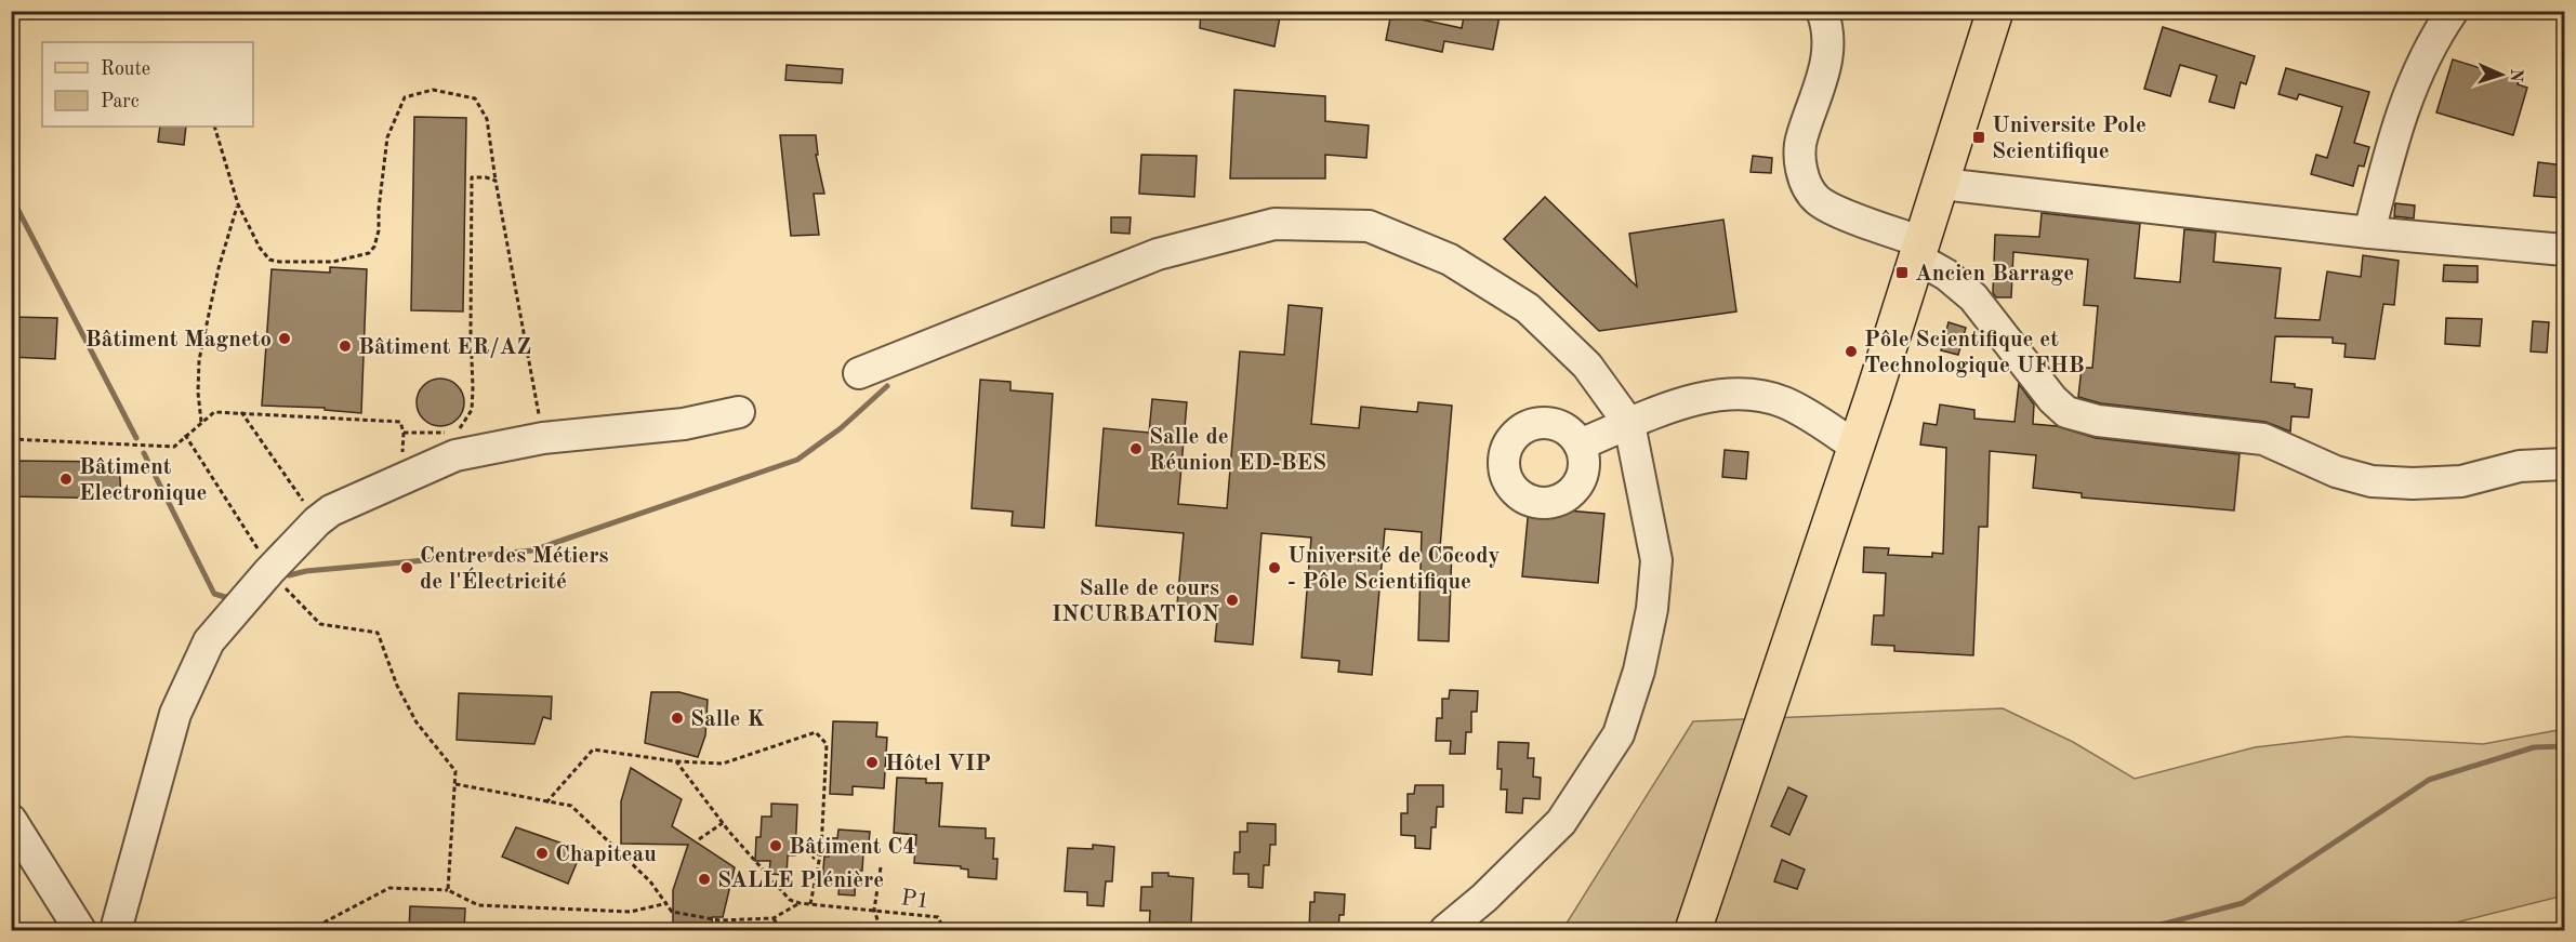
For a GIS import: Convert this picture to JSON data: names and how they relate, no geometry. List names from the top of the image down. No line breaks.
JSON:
{"streets":{"path":["P1"]},"places":{"transit":["Universite Pole Scientifique","Ancien Barrage"],"other":["Bâtiment Magneto","Bâtiment ER/AZ","Pôle Scientifique et Technologique UFHB","Salle de Réunion ED-BES","Bâtiment Electronique","Centre des Métiers de l'Électricité","Université de Cocody - Pôle Scientifique","Salle de cours INCURBATION","Salle K","Hôtel VIP","Bâtiment C4","Chapiteau","SALLE Plénière"]},"legend":["Route","Parc"],"north":"right"}
